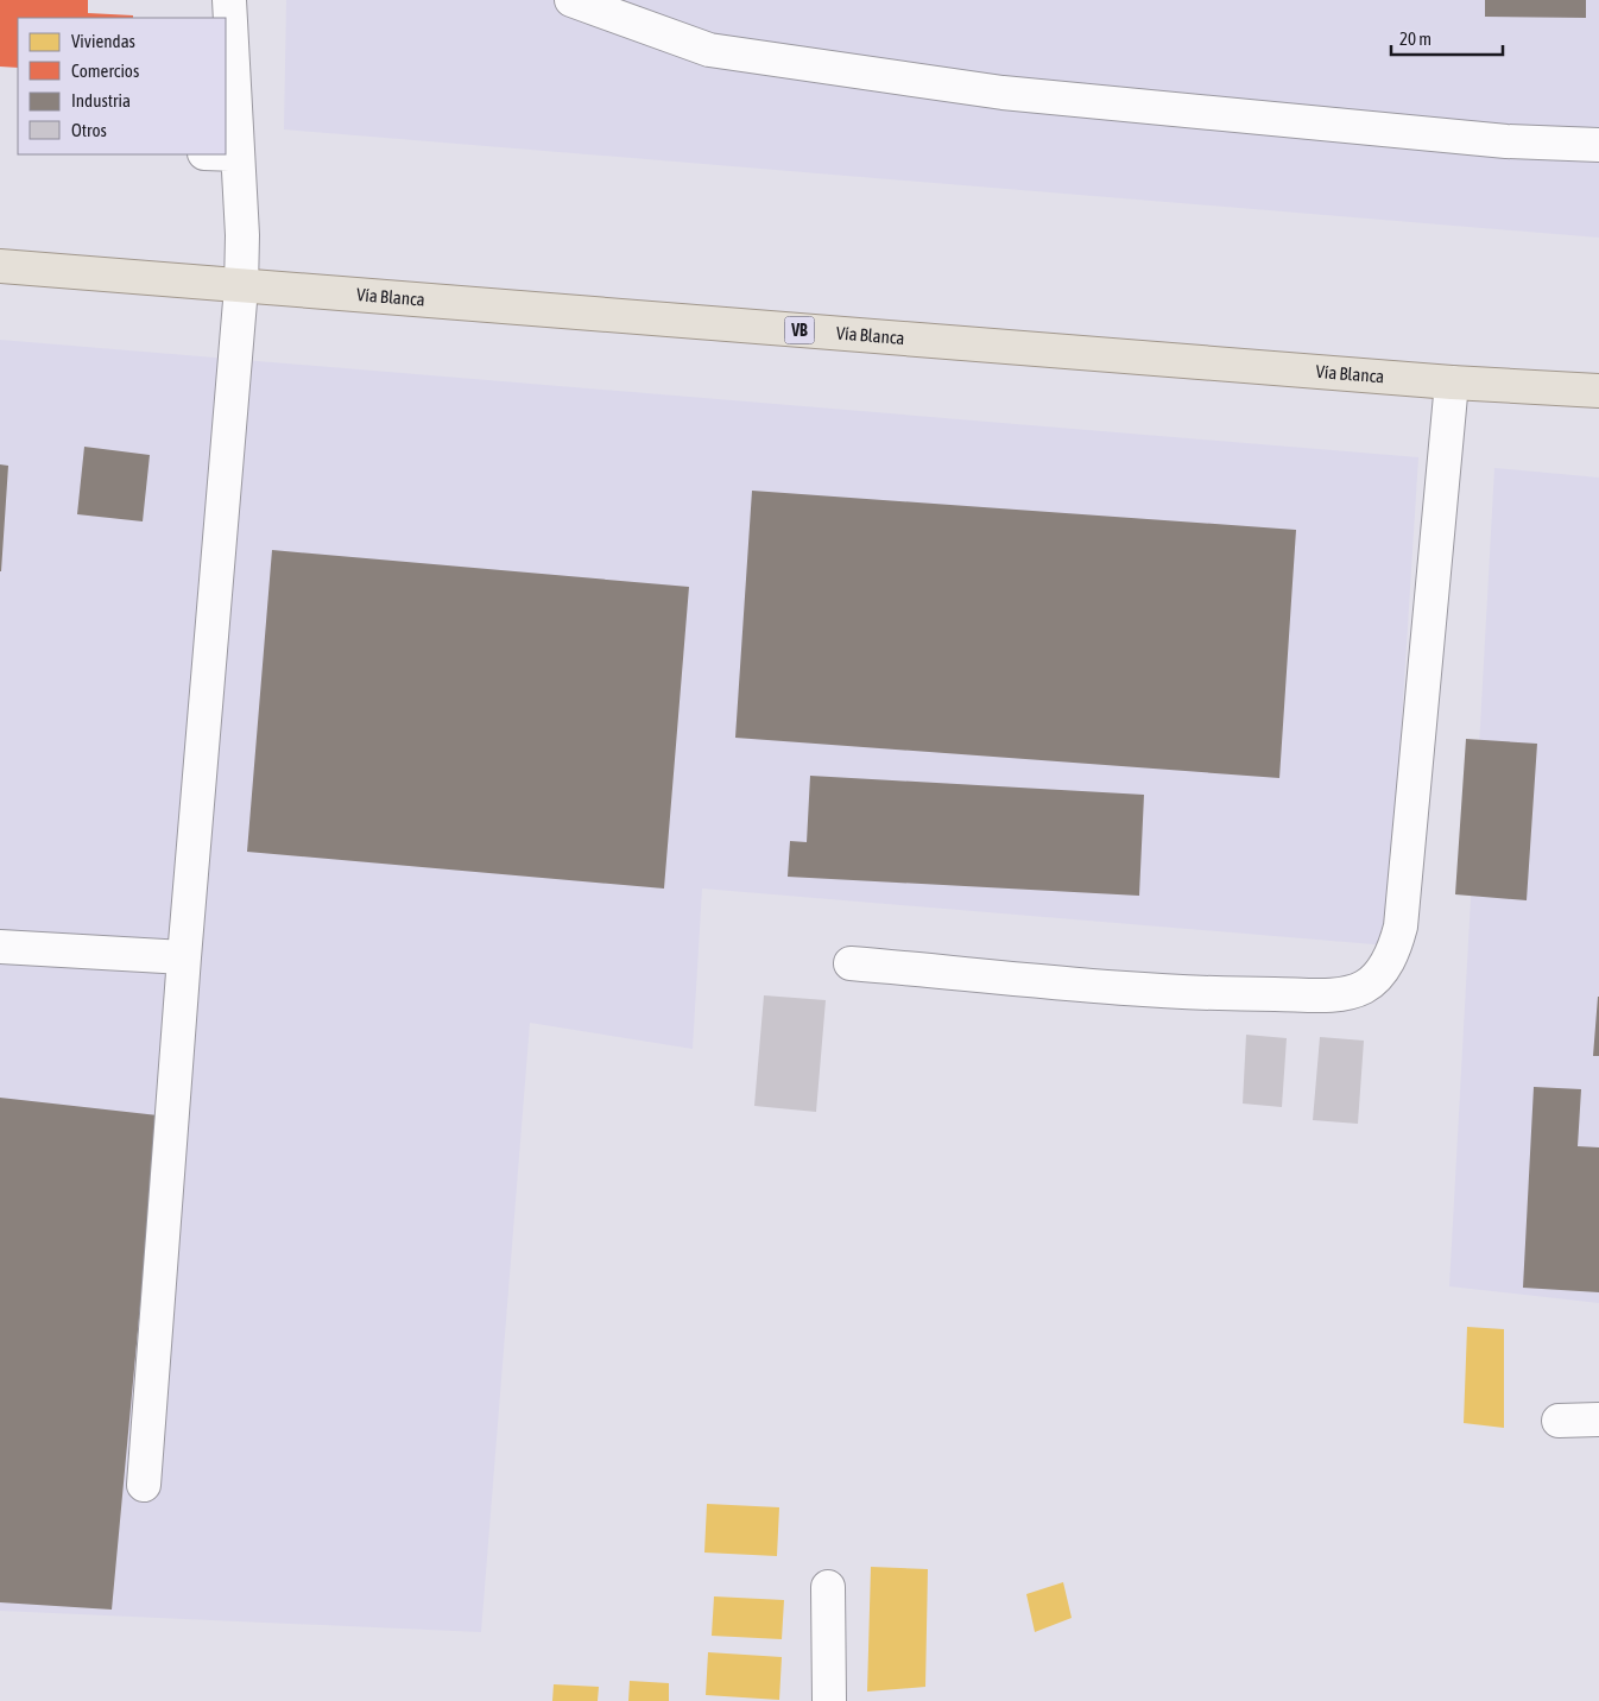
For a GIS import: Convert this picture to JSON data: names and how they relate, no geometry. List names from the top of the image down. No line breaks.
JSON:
{"streets":{"main road":["Vía Blanca","VB"]},"legend":["Viviendas","Comercios","Industria","Otros"],"scale_bar":"20 m"}
